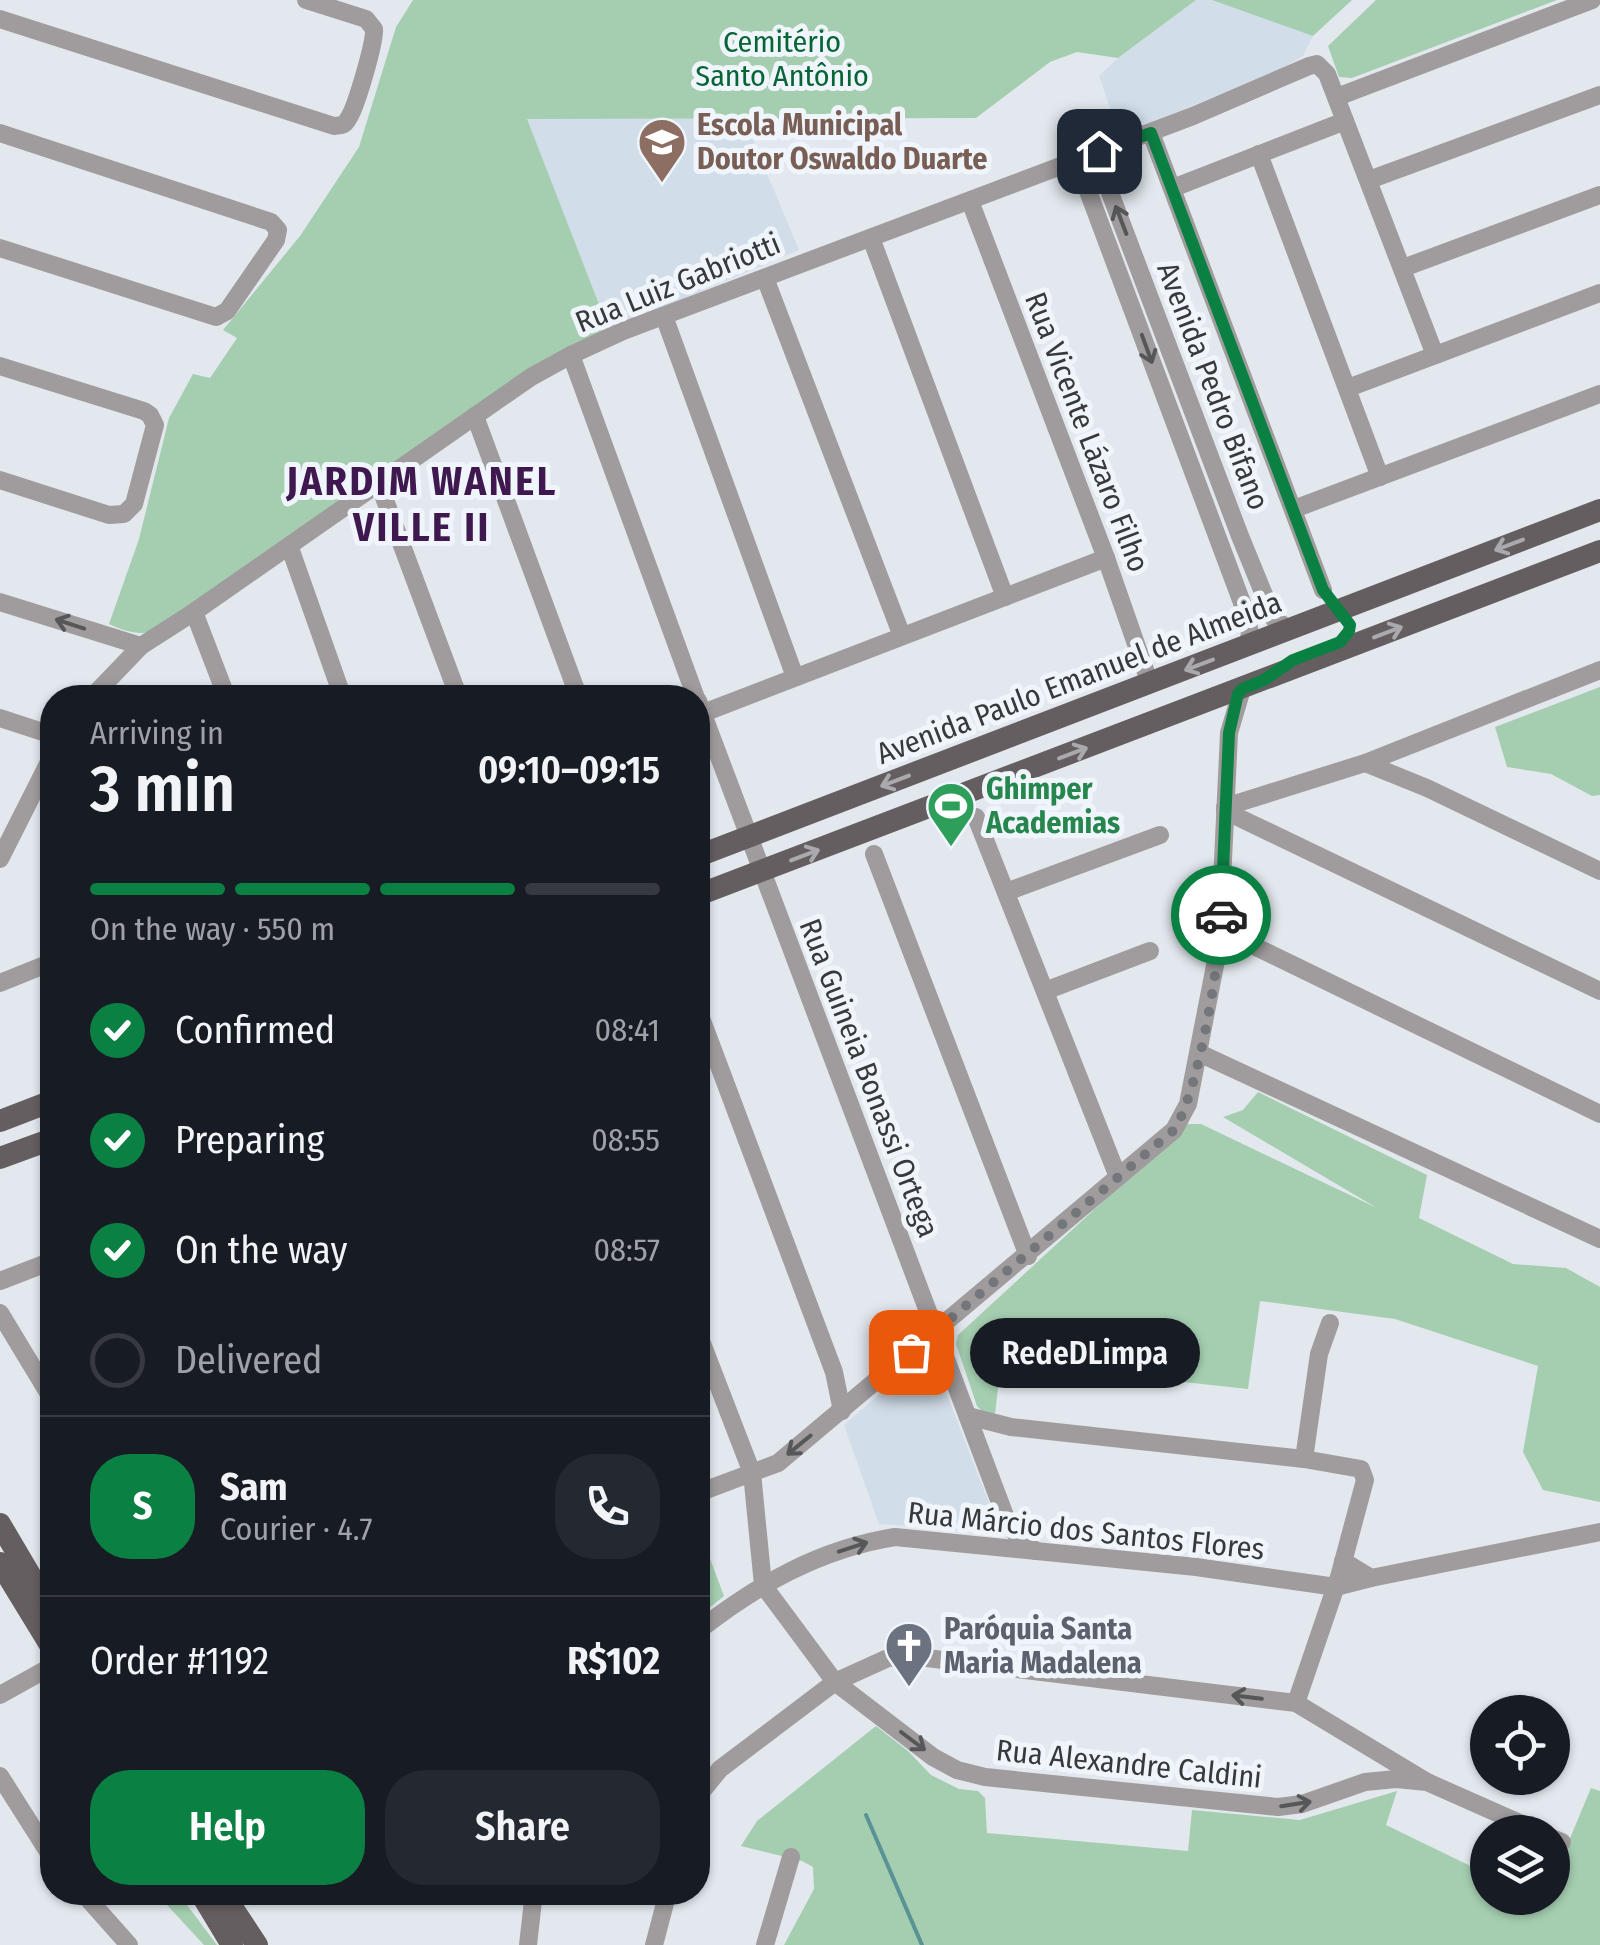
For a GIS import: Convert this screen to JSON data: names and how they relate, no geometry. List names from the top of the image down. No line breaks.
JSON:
{"streets":{"main road":["Avenida Paulo Emanuel de Almeida"],"street":["Rua Luiz Gabriotti","Avenida Pedro Bifano","Rua Vicente Lázaro Filho","Rua Guineia Bonassi Ortega","Rua Márcio dos Santos Flores","Rua Alexandre Caldini"]},"crossings":[["Rua Luiz Gabriotti","Avenida Pedro Bifano"],["Rua Luiz Gabriotti","Rua Vicente Lázaro Filho"],["Avenida Pedro Bifano","Avenida Paulo Emanuel de Almeida"],["Rua Vicente Lázaro Filho","Avenida Paulo Emanuel de Almeida"],["Rua Guineia Bonassi Ortega","Rua Márcio dos Santos Flores"],["Rua Márcio dos Santos Flores","Rua Alexandre Caldini"]],"districts":["JARDIM WANEL VILLE II"],"parks":["Cemitério Santo Antônio"],"places":{"school or university":["Escola Municipal Doutor Oswaldo Duarte"],"sports":["Ghimper Academias"],"other":["RedeDLimpa"],"church":["Paróquia Santa Maria Madalena"]},"page":{"heading":["3 min","Arriving in","09:10–09:15"],"panel":["Sam","Courier · 4.7","Order #1192","R$102"],"bar":"On the way · 550 m","list":[["Confirmed","08:41"],["Preparing","08:55"],["On the way","08:57"],"Delivered"],"bubble":"RedeDLimpa","round":"S","buttons":["Help","Share"]}}
